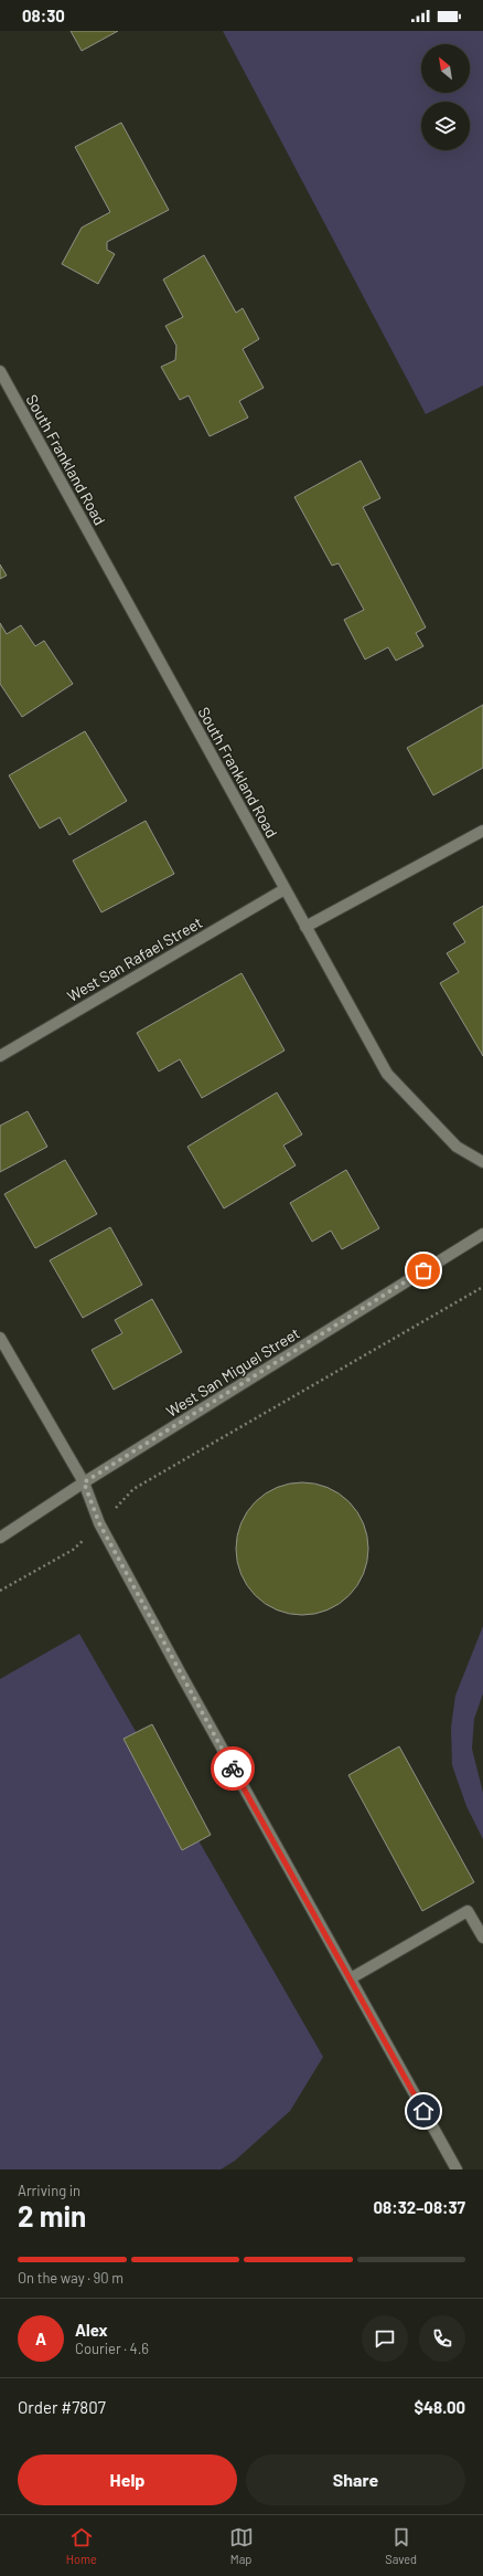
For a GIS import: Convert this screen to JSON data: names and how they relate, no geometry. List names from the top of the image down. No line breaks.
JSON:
{"streets":{"street":["South Frankland Road","West San Rafael Street","West San Miguel Street"]},"crossings":[["South Frankland Road","West San Rafael Street"]],"north":"top left","page":{"status":"08:30","heading":["2 min","Arriving in","08:32–08:37"],"panel":["Alex","Courier · 4.6","Order #7807","$48.00"],"bar":"On the way · 90 m","round":"A","buttons":["Help","Share"],"tabs":["Home","Map","Saved"]}}
